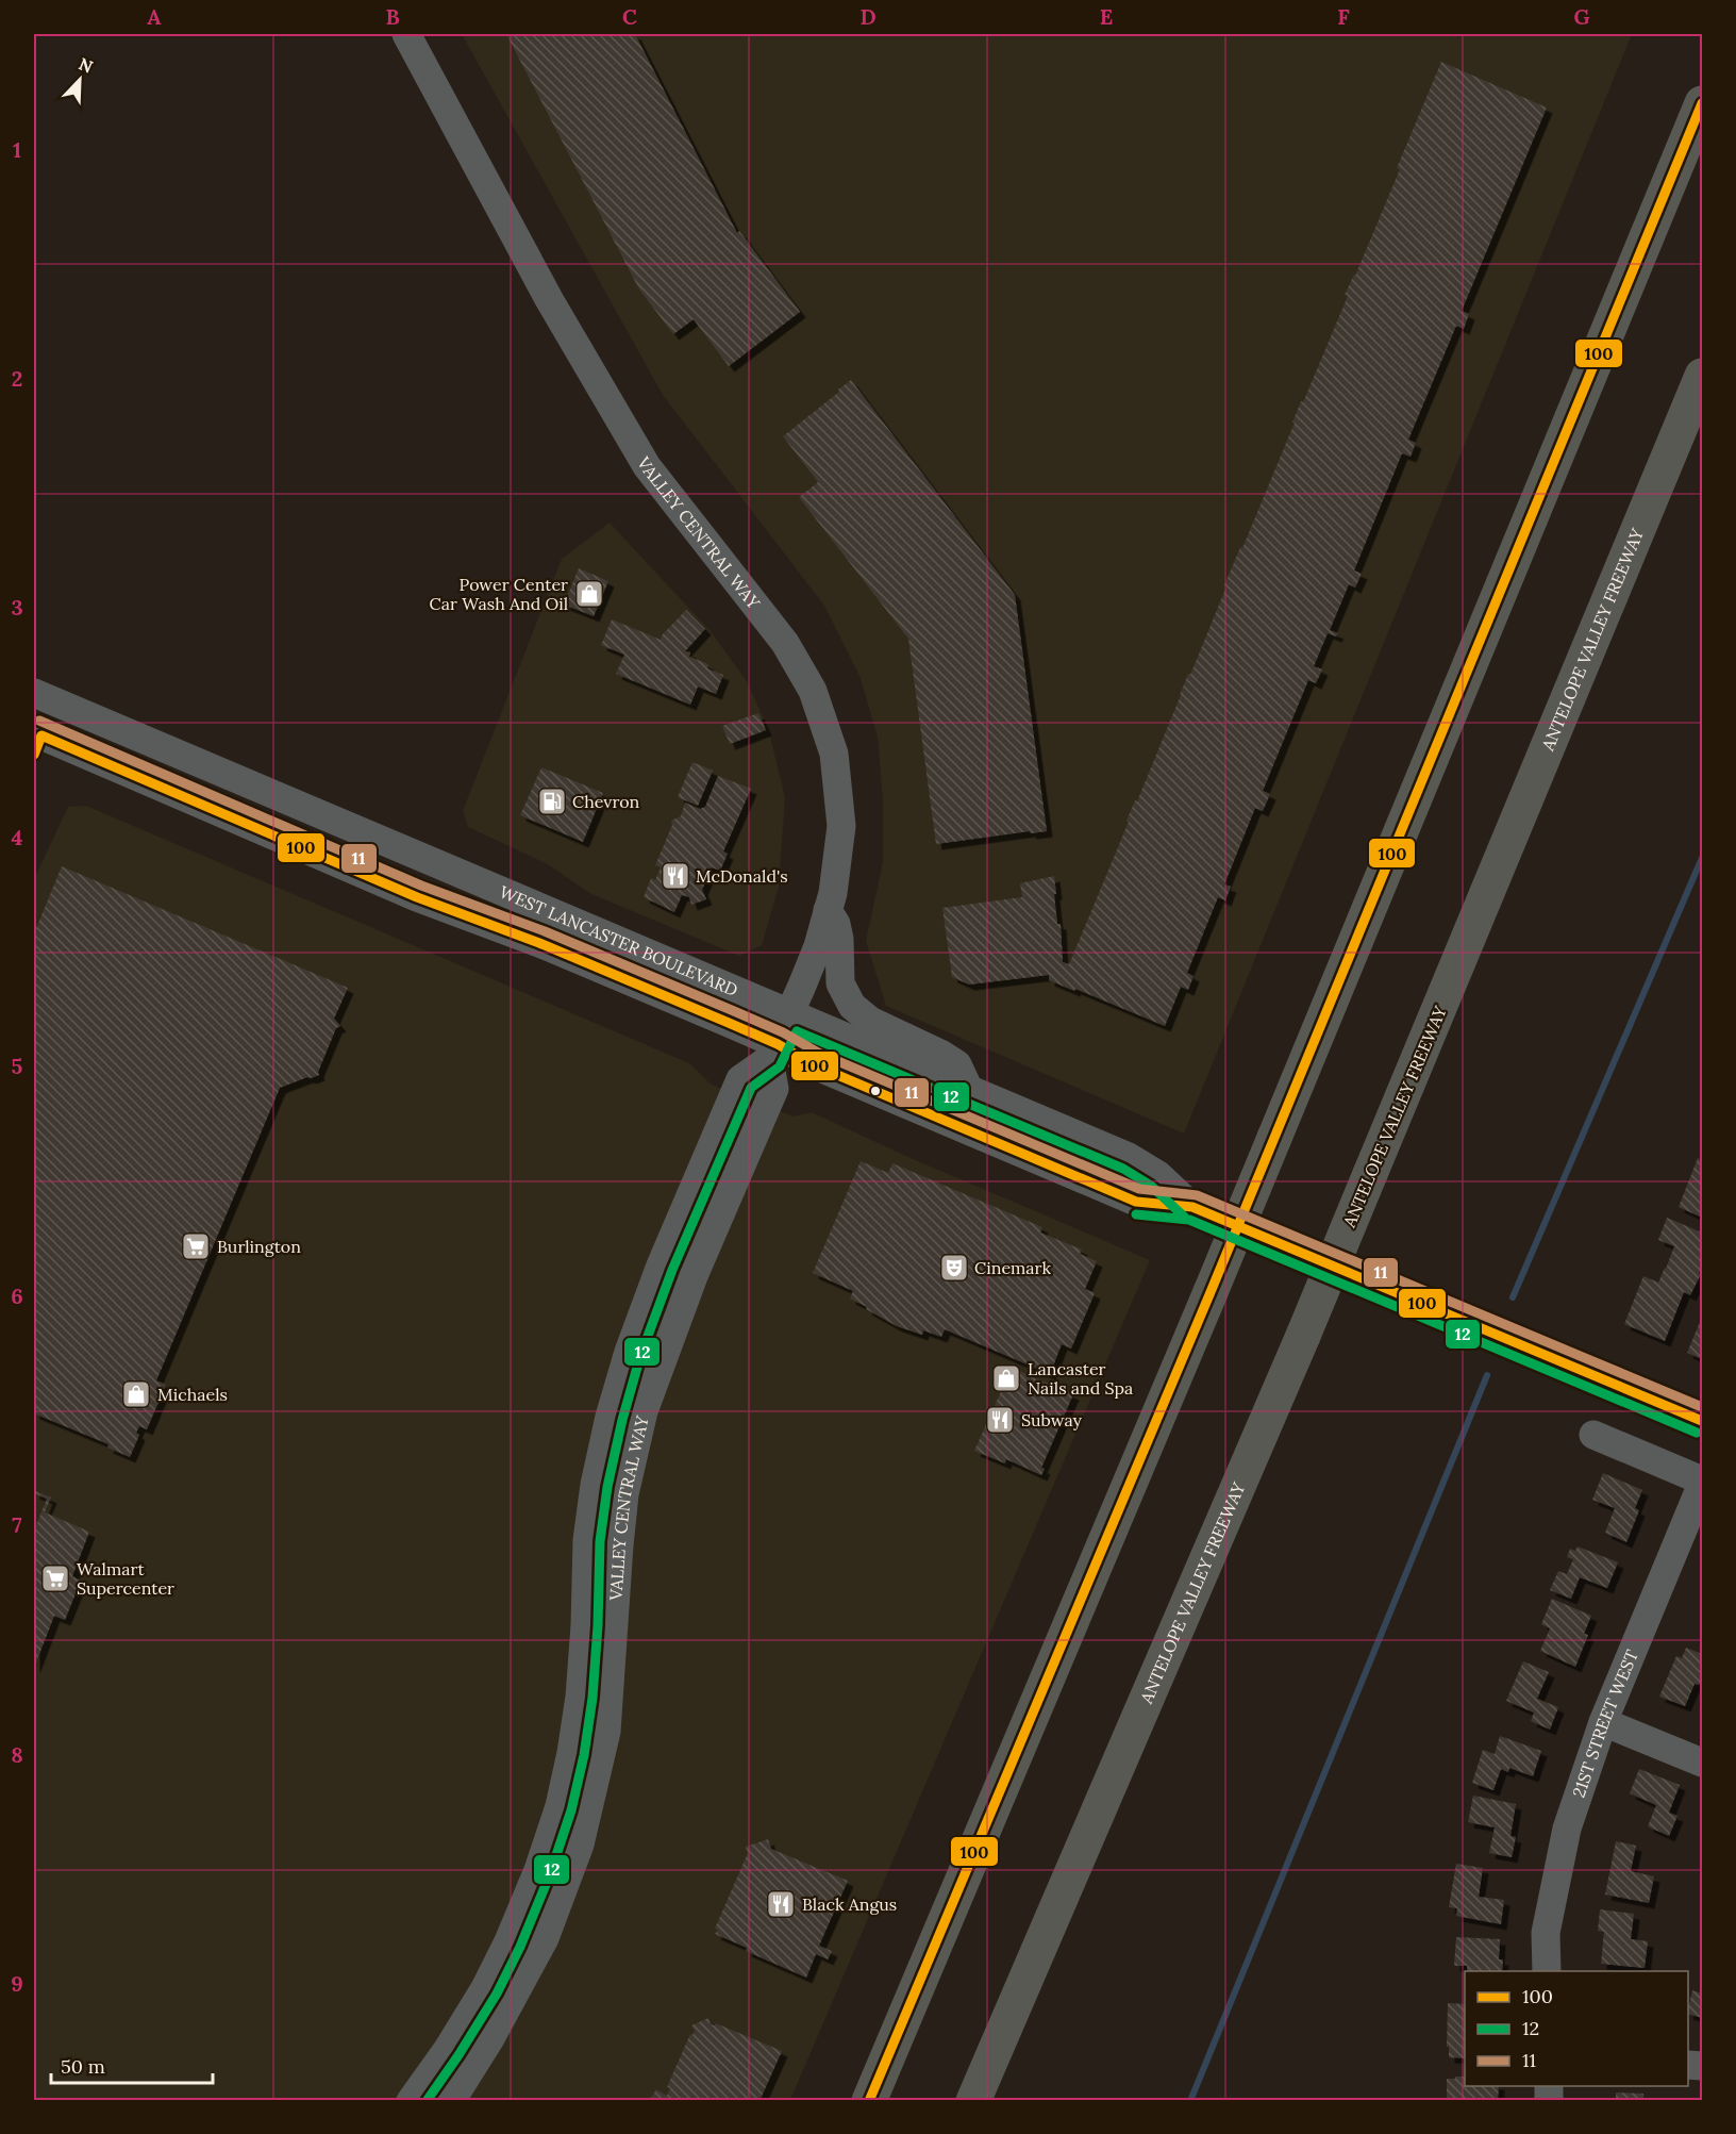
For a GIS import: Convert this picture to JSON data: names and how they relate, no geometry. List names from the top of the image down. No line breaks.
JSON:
{"streets":{"highway":["ANTELOPE VALLEY FREEWAY"],"street":["VALLEY CENTRAL WAY","WEST LANCASTER BOULEVARD","21ST STREET WEST"]},"crossings":[["VALLEY CENTRAL WAY","WEST LANCASTER BOULEVARD"]],"places":{"shop":["Power Center Car Wash And Oil","Lancaster Nails and Spa","Michaels"],"fuel station":["Chevron"],"restaurant":["McDonald's","Subway","Black Angus"],"supermarket":["Burlington","Walmart Supercenter"],"theatre":["Cinemark"]},"lines":["transit line 100","transit line 11","transit line 12"],"legend":["100","12","11"],"scale_bar":"50 m","north":"top right","grid":{"columns":["A","B","C","D","E","F","G"],"rows":["1","2","3","4","5","6","7","8","9"]}}
